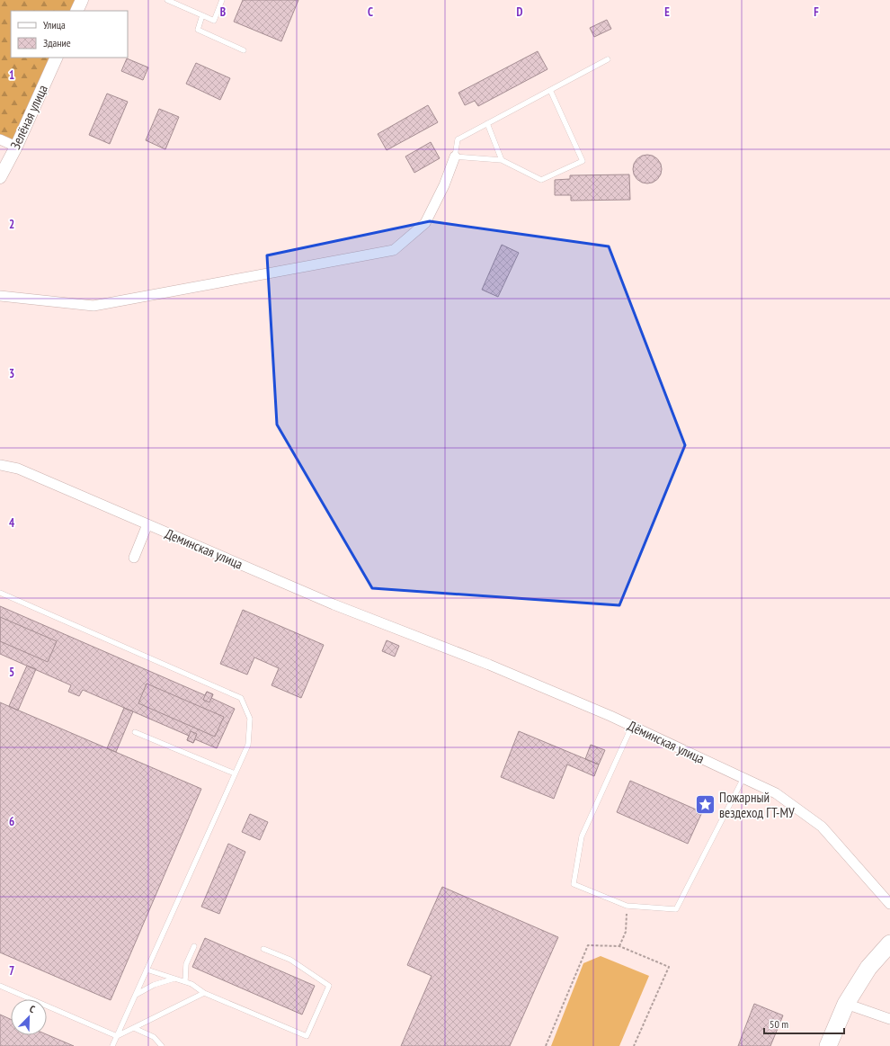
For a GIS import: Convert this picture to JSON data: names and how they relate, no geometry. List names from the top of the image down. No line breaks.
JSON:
{"streets":{"street":["Зелёная улица","Деминская улица","Дёминская улица"]},"crossings":[["Деминская улица","Дёминская улица"]],"places":{"place":["Пожарный вездеход ГТ-МУ"]},"legend":["Улица","Здание"],"scale_bar":"50 m","north":"top right","grid":{"columns":["B","C","D","E","F"],"rows":["1","2","3","4","5","6","7"]}}
